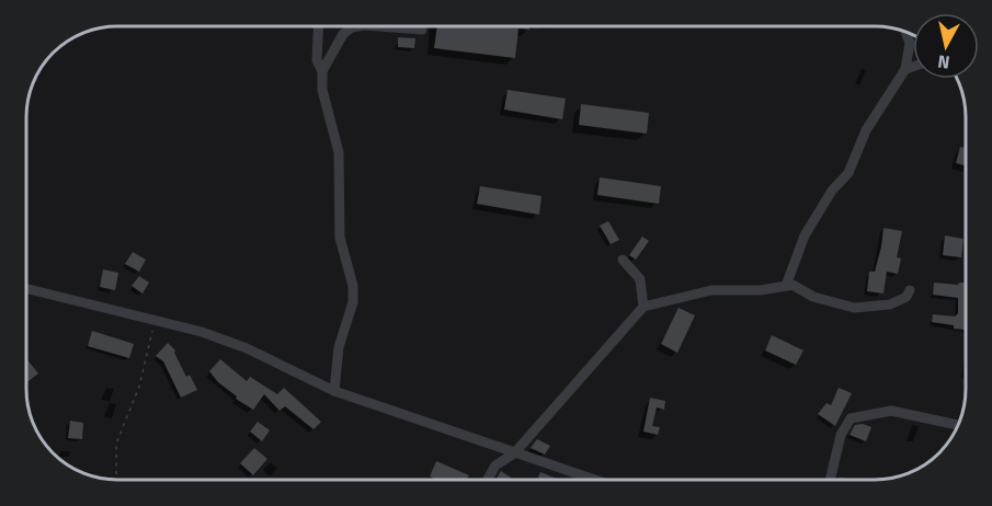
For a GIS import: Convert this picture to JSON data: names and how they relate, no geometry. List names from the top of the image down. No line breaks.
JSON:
{"north":"bottom"}
